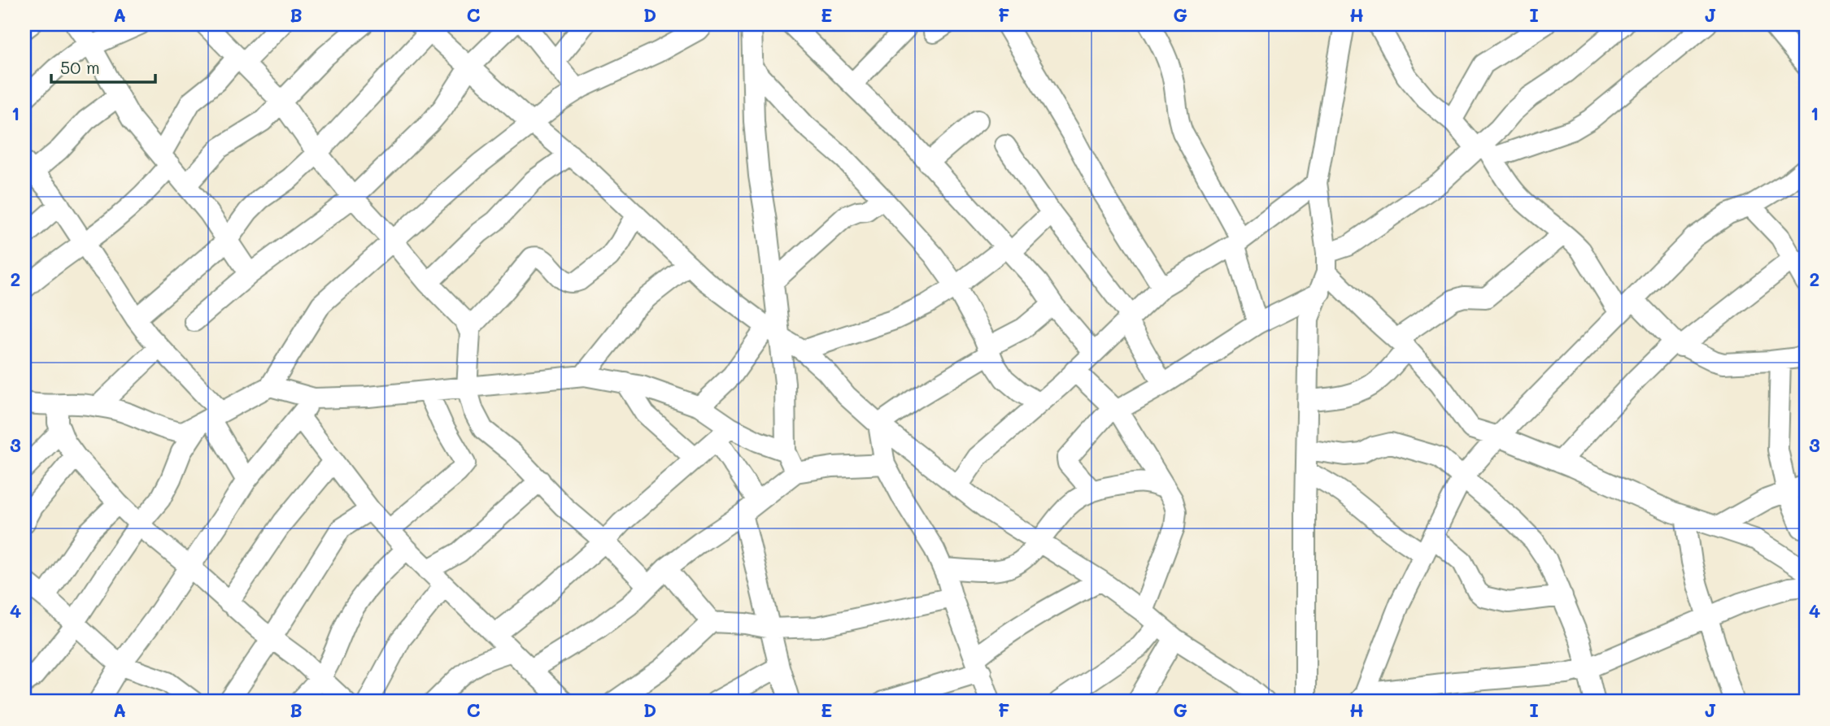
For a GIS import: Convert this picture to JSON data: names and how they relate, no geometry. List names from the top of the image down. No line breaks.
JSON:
{"scale_bar":"50 m","grid":{"columns":["A","B","C","D","E","F","G","H","I","J"],"rows":["1","2","3","4"]}}
